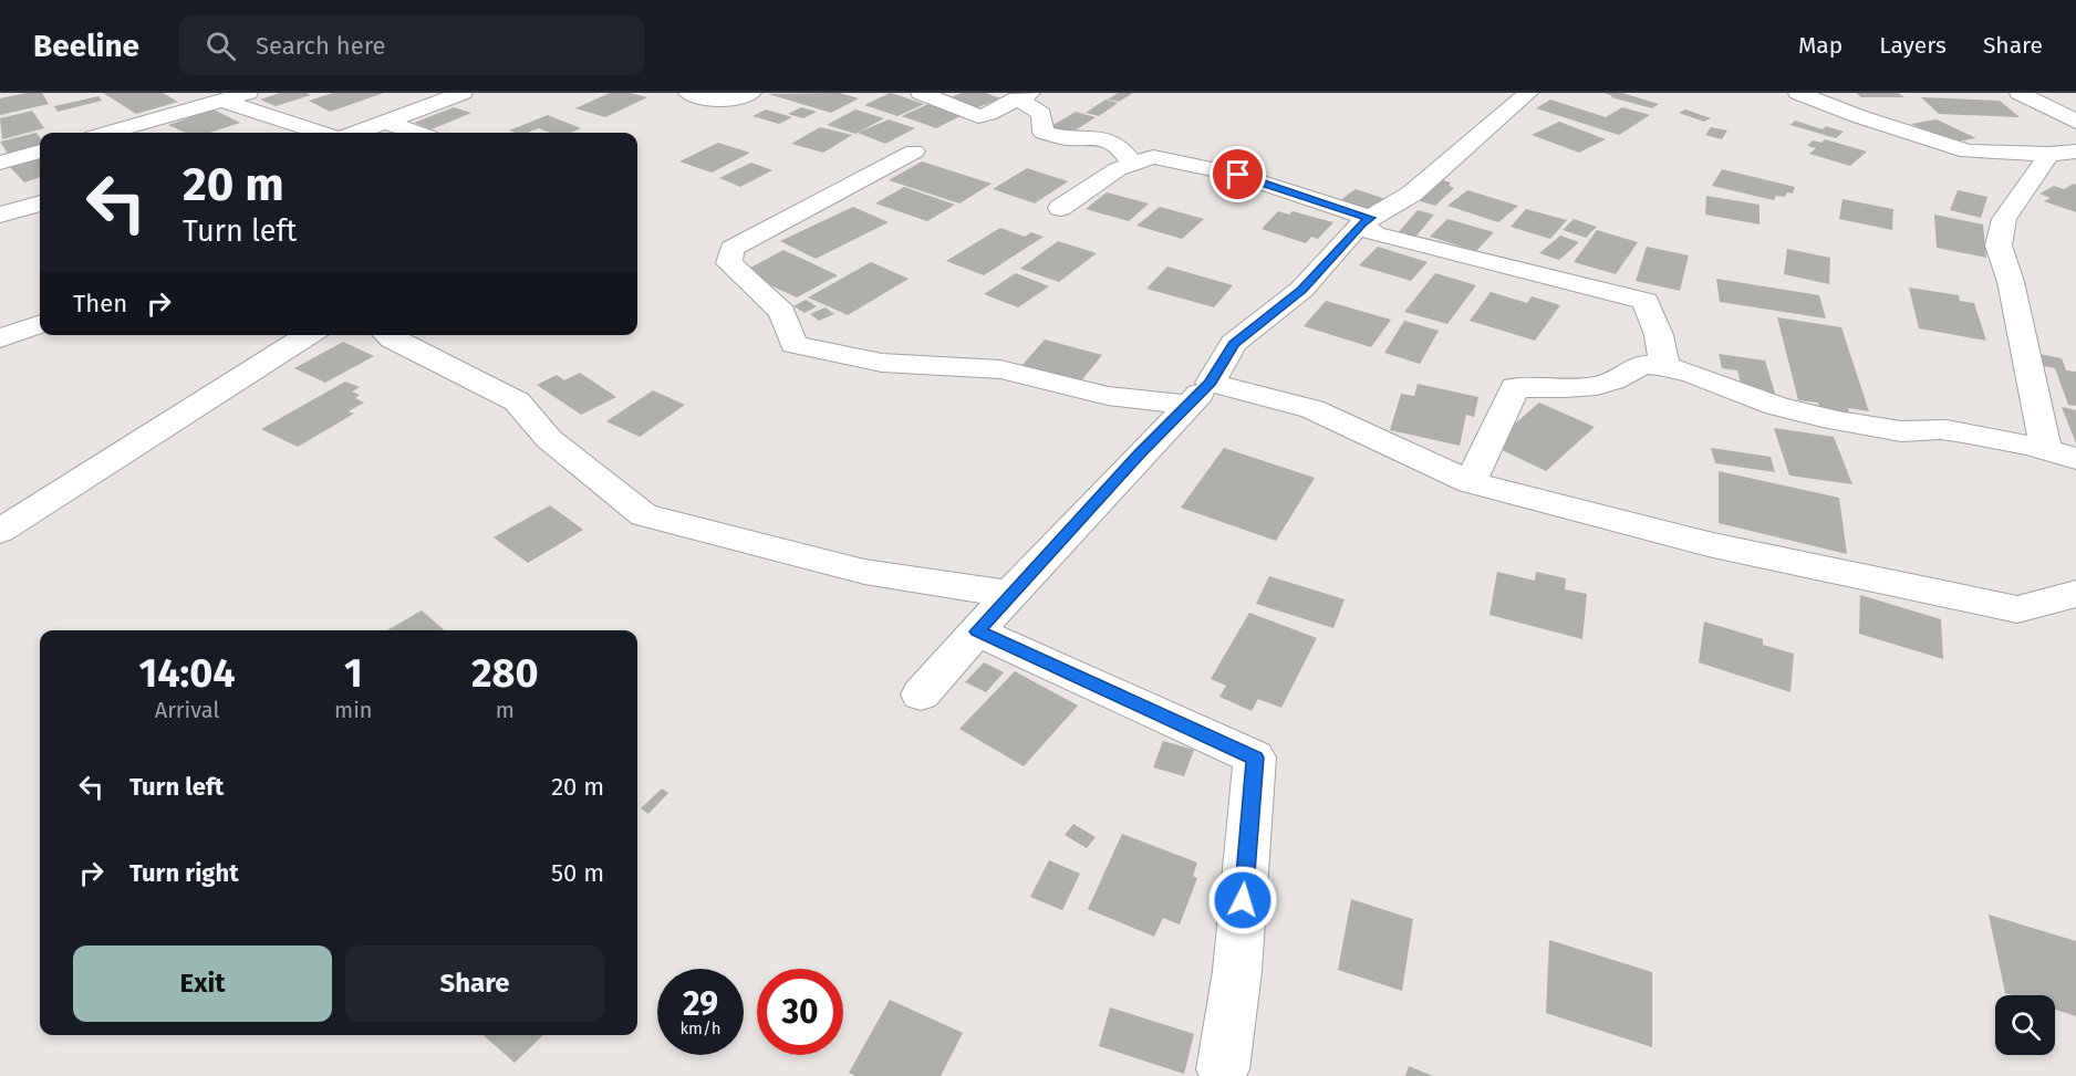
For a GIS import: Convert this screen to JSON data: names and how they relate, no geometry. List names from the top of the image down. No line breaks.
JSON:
{"page":{"header":"Beeline","search":"Search here","nav":["Map","Layers","Share"],"turn":["20 m","Turn left"],"then":"Then","eta":["14:04","Arrival","1","min","280","m"],"list":[{"name":"Turn left","value":"20 m"},{"name":"Turn right","value":"50 m"}],"buttons":["Exit","Share"],"speed":"29 km/h","limit":"30"}}
